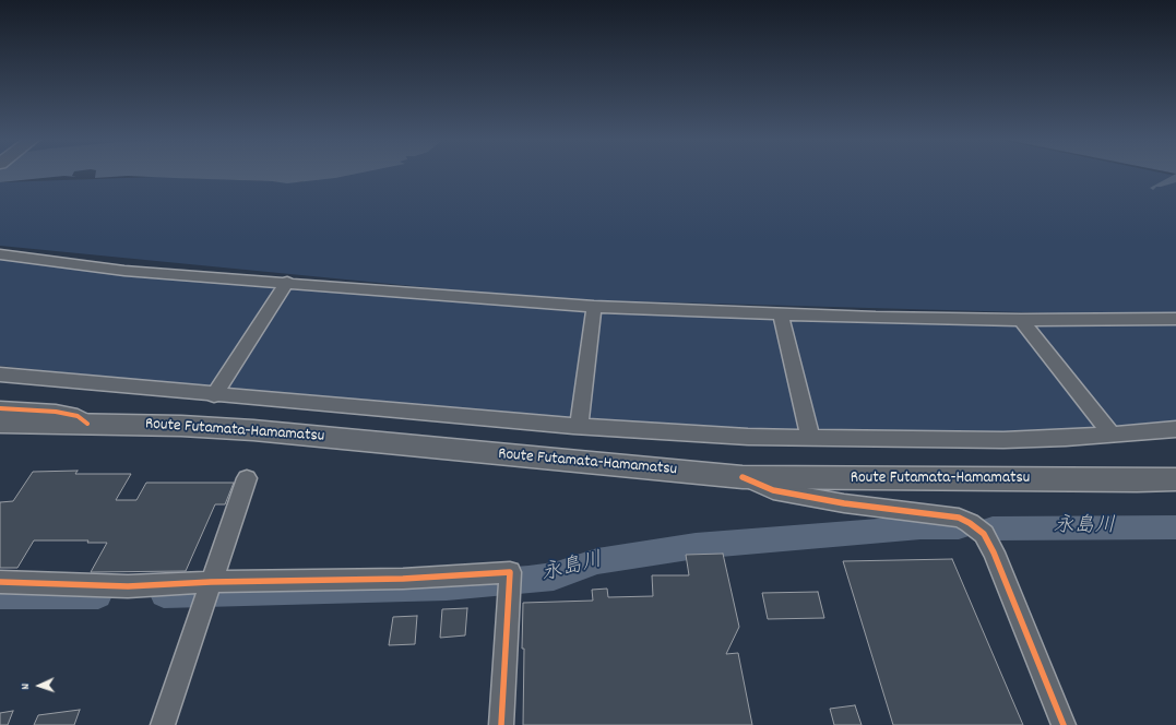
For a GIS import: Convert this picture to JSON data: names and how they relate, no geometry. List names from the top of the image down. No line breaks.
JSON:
{"streets":{"main road":["Route Futamata-Hamamatsu"]},"water":["永島川"],"north":"left"}
